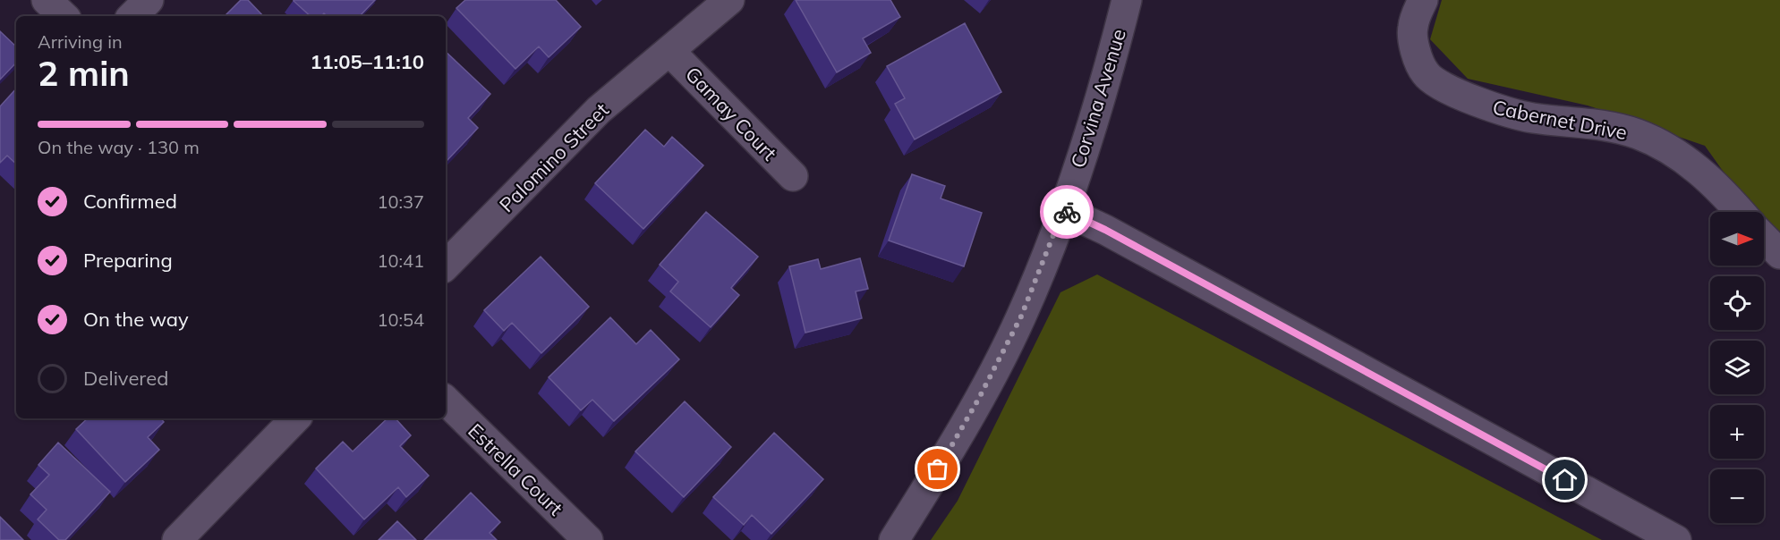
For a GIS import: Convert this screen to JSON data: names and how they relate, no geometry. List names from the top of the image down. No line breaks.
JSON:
{"streets":{"street":["Corvina Avenue","Gamay Court","Cabernet Drive","Palomino Street","Estrella Court"]},"crossings":[["Gamay Court","Palomino Street"]],"north":"right","page":{"heading":["2 min","Arriving in","11:05–11:10"],"bar":"On the way · 130 m","list":[["Confirmed","10:37"],["Preparing","10:41"],["On the way","10:54"],"Delivered"],"map_buttons":["+","−"]}}
